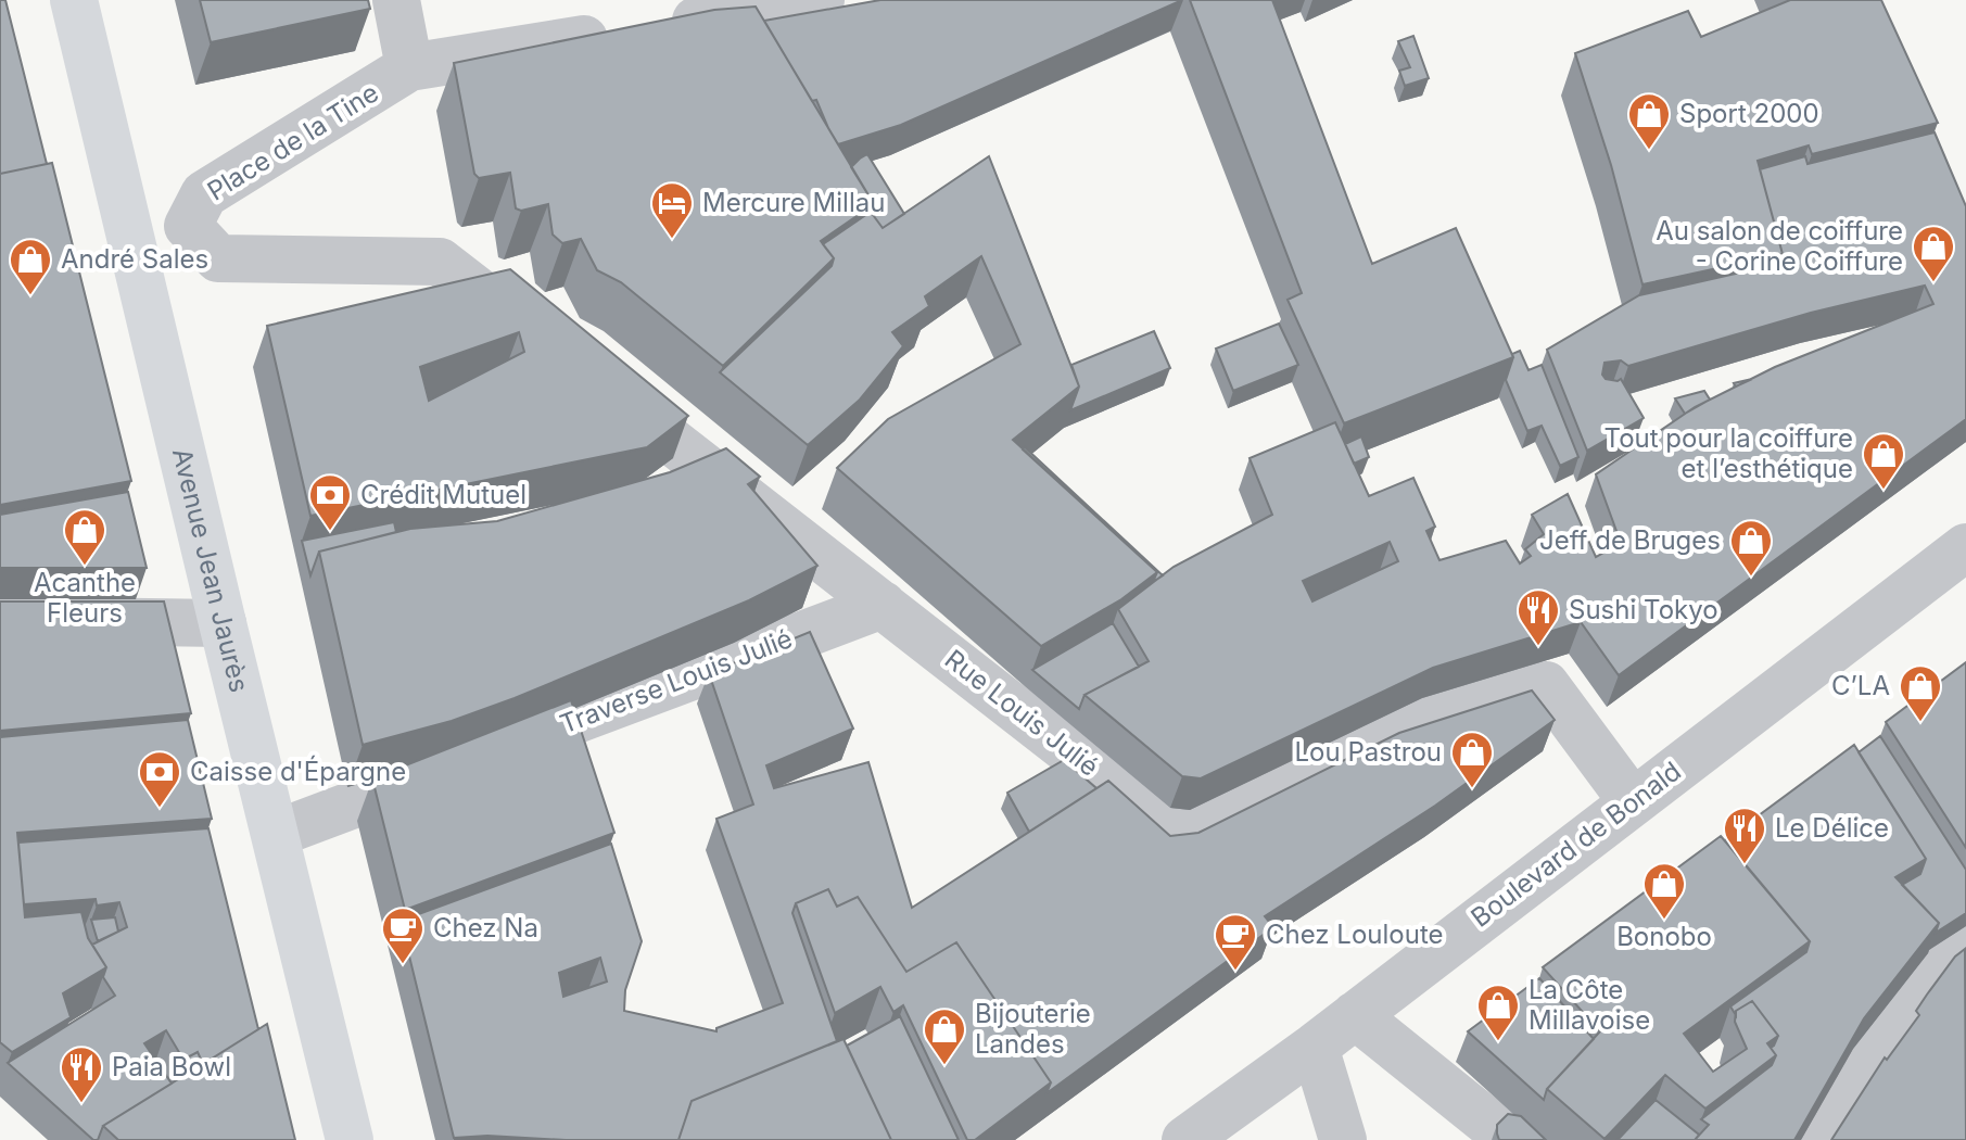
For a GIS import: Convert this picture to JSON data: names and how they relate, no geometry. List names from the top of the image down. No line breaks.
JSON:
{"streets":{"main road":["Avenue Jean Jaurès"],"street":["Place de la Tine","Traverse Louis Julié","Rue Louis Julié","Boulevard de Bonald"]},"crossings":[["Place de la Tine","Avenue Jean Jaurès"],["Avenue Jean Jaurès","Traverse Louis Julié"],["Traverse Louis Julié","Rue Louis Julié"],["Rue Louis Julié","Boulevard de Bonald"]],"places":{"shop":["Sport 2000","Au salon de coiffure - Corine Coiffure","André Sales","Tout pour la coiffure et l’esthétique","Acanthe Fleurs","Jeff de Bruges","C’LA","Lou Pastrou","Bonobo","La Côte Millavoise","Bijouterie Landes"],"hotel":["Mercure Millau"],"bank":["Crédit Mutuel","Caisse d'Épargne"],"restaurant":["Sushi Tokyo","Le Délice","Paia Bowl"],"cafe":["Chez Na","Chez Louloute"]}}
